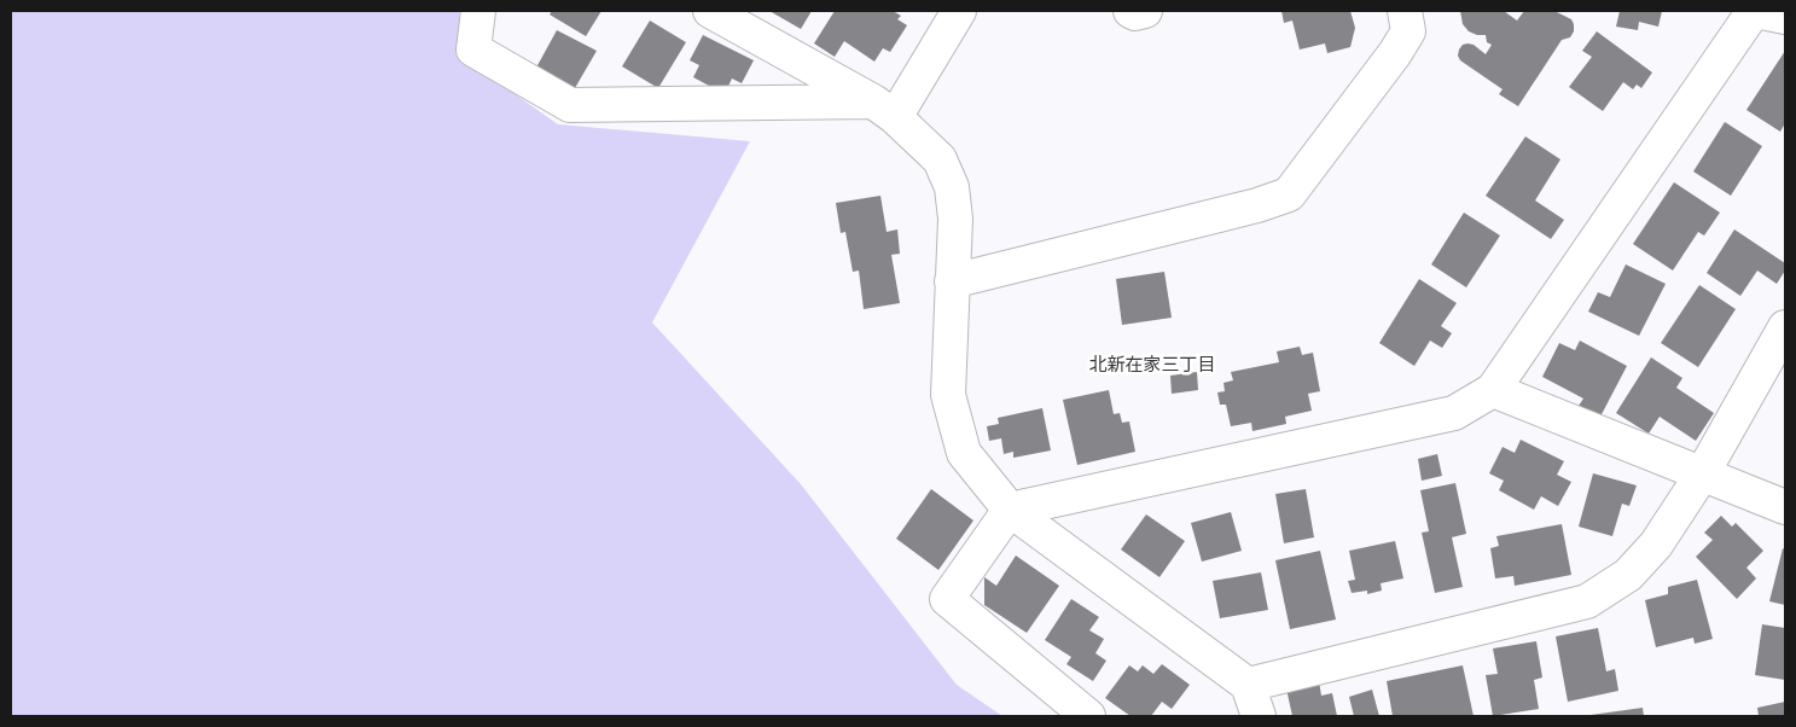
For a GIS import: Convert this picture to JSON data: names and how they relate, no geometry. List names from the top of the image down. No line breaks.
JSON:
{"districts":["北新在家三丁目"]}
